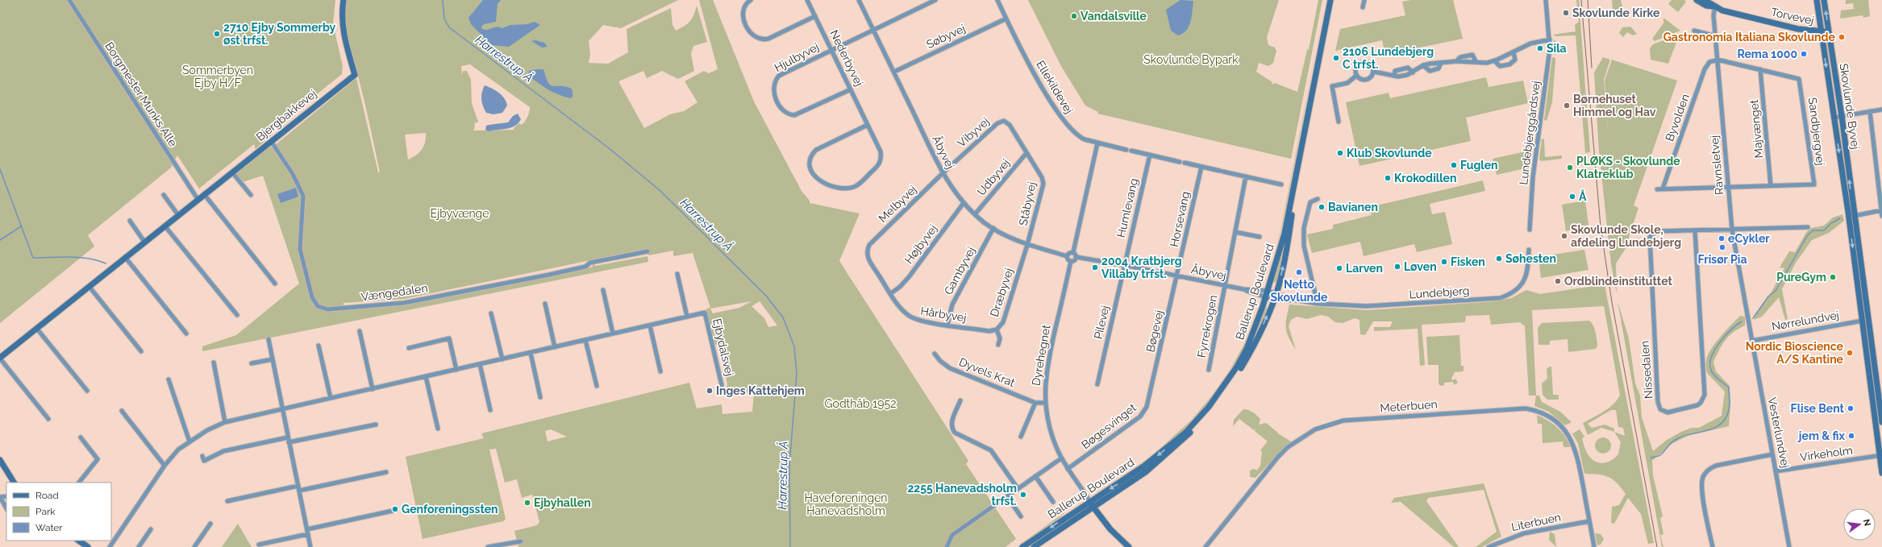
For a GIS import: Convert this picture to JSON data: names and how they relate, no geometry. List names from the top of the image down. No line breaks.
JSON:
{"streets":{"street":["Torvevej","Søbyvej","Hjulbyvej","Nederbyvej","Ellekildevej","Borgmester Munks Alle","Skovlunde Byvej","Bjergbakkevej","Byvolden","Majvænget","Sandbjergvej","Vibyvej","Lundebjerggårdsvej","Åbyvej","Ravnsletvej","Udbyvej","Melbyvej","Ståbyvej","Humlevang","Horsevang","Højbyvej","Gambyvej","Ballerup Boulevard","Vængedalen","Dræbyvej","Lundebjerg","Hårbyvej","Nørrelundvej","Pilevej","Fyrrekrogen","Bøgevej","Ejbydalsvej","Dyrehegnet","Nissedalen","Dyvels Krat","Meterbuen","Bøgesvinget","Vesterlundvej","Virkeholm","Literbuen"]},"crossings":[["Torvevej","Skovlunde Byvej"],["Torvevej","Ravnsletvej"],["Søbyvej","Ellekildevej"],["Søbyvej","Åbyvej"],["Hjulbyvej","Nederbyvej"],["Hjulbyvej","Åbyvej"],["Borgmester Munks Alle","Bjergbakkevej"],["Skovlunde Byvej","Nørrelundvej"],["Skovlunde Byvej","Virkeholm"],["Bjergbakkevej","Vængedalen"],["Byvolden","Sandbjergvej"],["Byvolden","Ravnsletvej"],["Majvænget","Sandbjergvej"],["Sandbjergvej","Ravnsletvej"],["Vibyvej","Åbyvej"],["Vibyvej","Melbyvej"],["Vibyvej","Ståbyvej"],["Åbyvej","Udbyvej"],["Åbyvej","Melbyvej"],["Åbyvej","Ståbyvej"],["Åbyvej","Humlevang"],["Åbyvej","Horsevang"],["Åbyvej","Højbyvej"],["Åbyvej","Gambyvej"],["Åbyvej","Ballerup Boulevard"],["Åbyvej","Dræbyvej"],["Åbyvej","Lundebjerg"],["Åbyvej","Pilevej"],["Åbyvej","Fyrrekrogen"],["Åbyvej","Bøgevej"],["Åbyvej","Dyrehegnet"],["Ravnsletvej","Nissedalen"],["Ravnsletvej","Vesterlundvej"],["Udbyvej","Ståbyvej"],["Melbyvej","Hårbyvej"],["Ståbyvej","Dræbyvej"],["Humlevang","Pilevej"],["Horsevang","Bøgevej"],["Højbyvej","Hårbyvej"],["Gambyvej","Hårbyvej"],["Ballerup Boulevard","Lundebjerg"],["Ballerup Boulevard","Dyrehegnet"],["Dræbyvej","Hårbyvej"],["Nørrelundvej","Vesterlundvej"],["Bøgevej","Bøgesvinget"],["Dyrehegnet","Dyvels Krat"],["Dyrehegnet","Bøgesvinget"],["Meterbuen","Literbuen"],["Vesterlundvej","Virkeholm"]],"water":["Harrestrup Å"],"parks":["Skovlunde Bypark","Sommerbyen Ejby H/F","Ejbyvænge","Godthåb 1952","Haveforeningen Hanevadsholm"],"places":["Skovlunde Kirke","Vandalsville","2710 Ejby Sommerby øst trfst.","Gastronomia Italiana Skovlunde","Sila","Rema 1000","2106 Lundebjerg C trfst.","Børnehuset Himmel og Hav","Klub Skovlunde","Fuglen","PLØKS - Skovlunde Klatreklub","Krokodillen","Å","Bavianen","Skovlunde Skole, afdeling Lundebjerg","eCykler","Frisør Pia","Søhesten","Fisken","Løven","2004 Kratbjerg Villaby trfst.","Larven","Netto Skovlunde","PureGym","Ordblindeinstituttet","Nordic Bioscience A/S Kantine","Inges Kattehjem","Flise Bent","jem & fix","2255 Hanevadsholm trfst.","Ejbyhallen","Genforeningssten"],"legend":["Road","Park","Water"],"north":"right"}
